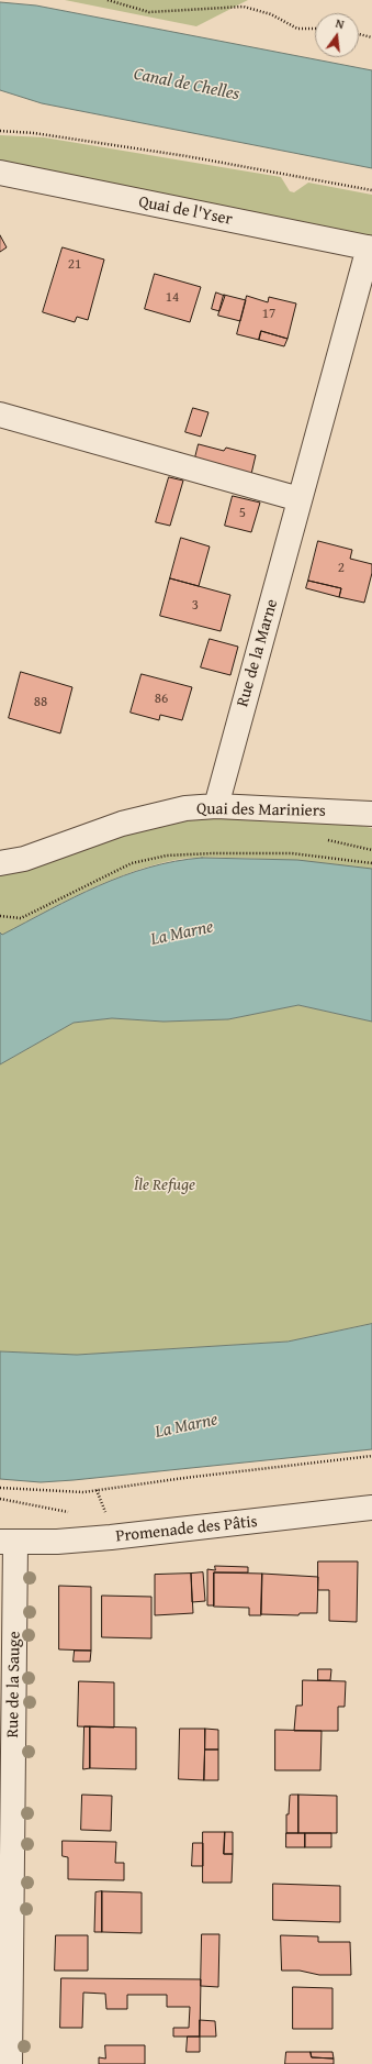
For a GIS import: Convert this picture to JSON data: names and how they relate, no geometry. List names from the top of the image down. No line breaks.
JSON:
{"streets":{"street":["Quai de l'Yser","Rue de la Marne","Quai des Mariniers","Promenade des Pâtis","Rue de la Sauge"]},"crossings":[["Quai de l'Yser","Rue de la Marne"],["Rue de la Marne","Quai des Mariniers"],["Promenade des Pâtis","Rue de la Sauge"]],"water":["Canal de Chelles","La Marne"],"parks":["Île Refuge"],"house_numbers":["21","14","17","5","2","3","86","88"],"north":"top"}
